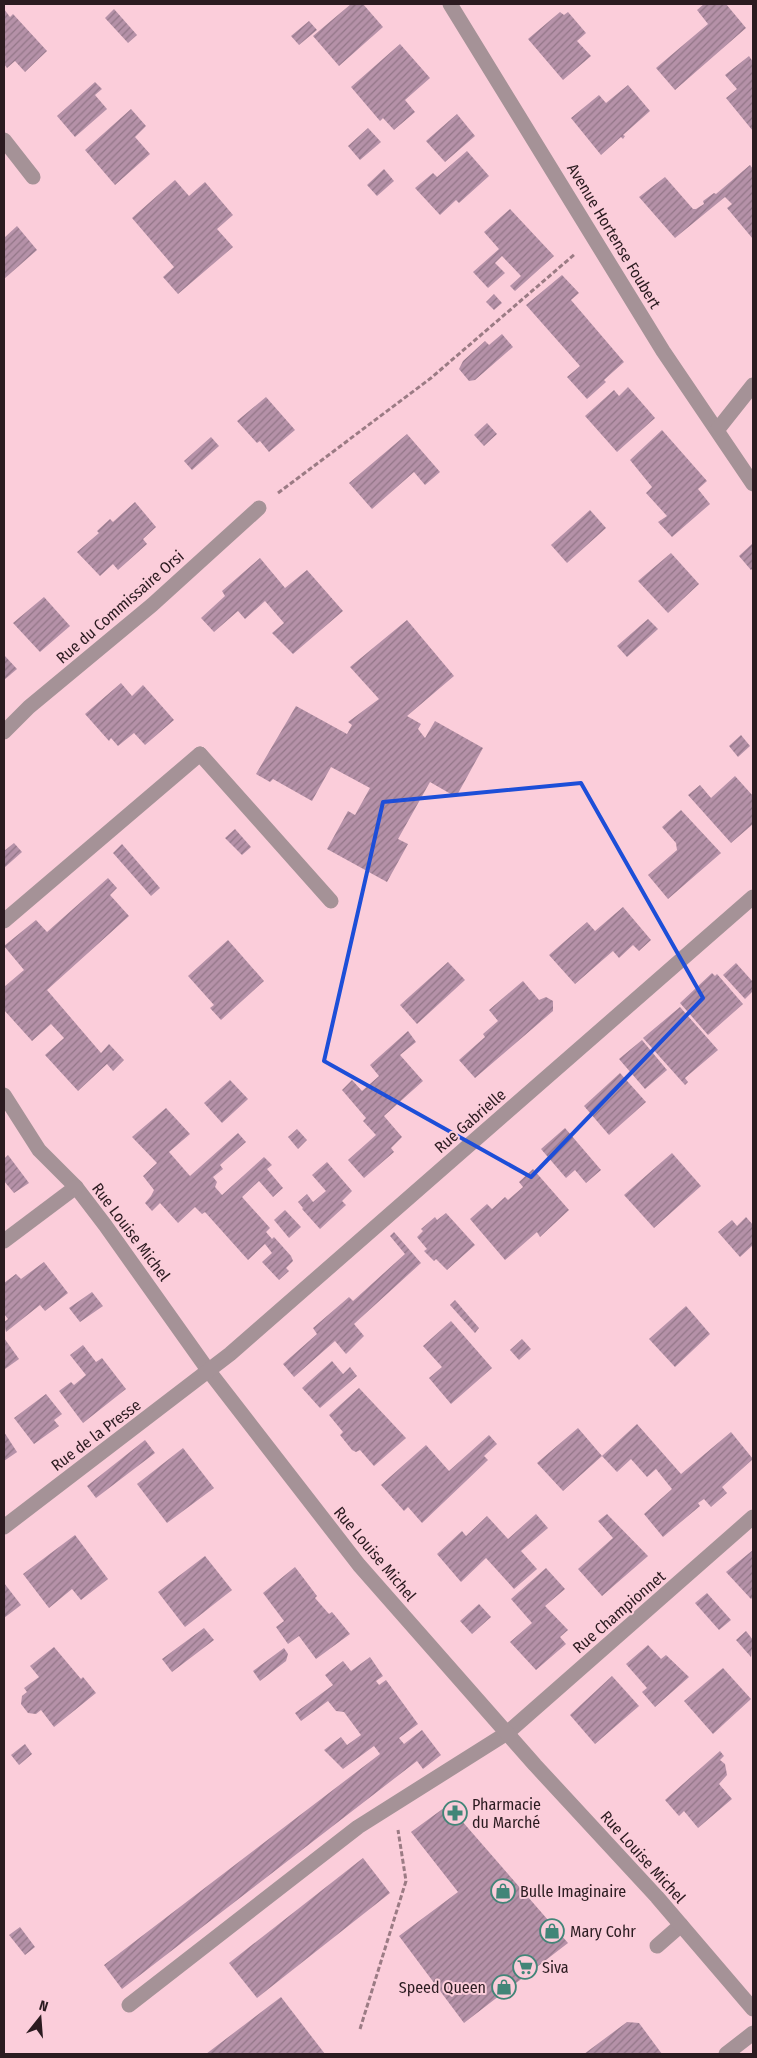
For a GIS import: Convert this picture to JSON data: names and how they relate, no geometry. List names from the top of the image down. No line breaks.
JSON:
{"streets":{"street":["Avenue Hortense Foubert","Rue du Commissaire Orsi","Rue Gabrielle","Rue Louise Michel","Rue de la Presse","Rue Championnet"]},"crossings":[["Rue Gabrielle","Rue Louise Michel"],["Rue Gabrielle","Rue de la Presse"],["Rue Louise Michel","Rue de la Presse"],["Rue Louise Michel","Rue Championnet"]],"places":{"pharmacy":["Pharmacie du Marché"],"shop":["Bulle Imaginaire","Mary Cohr","Speed Queen"],"supermarket":["Siva"]},"north":"top"}
